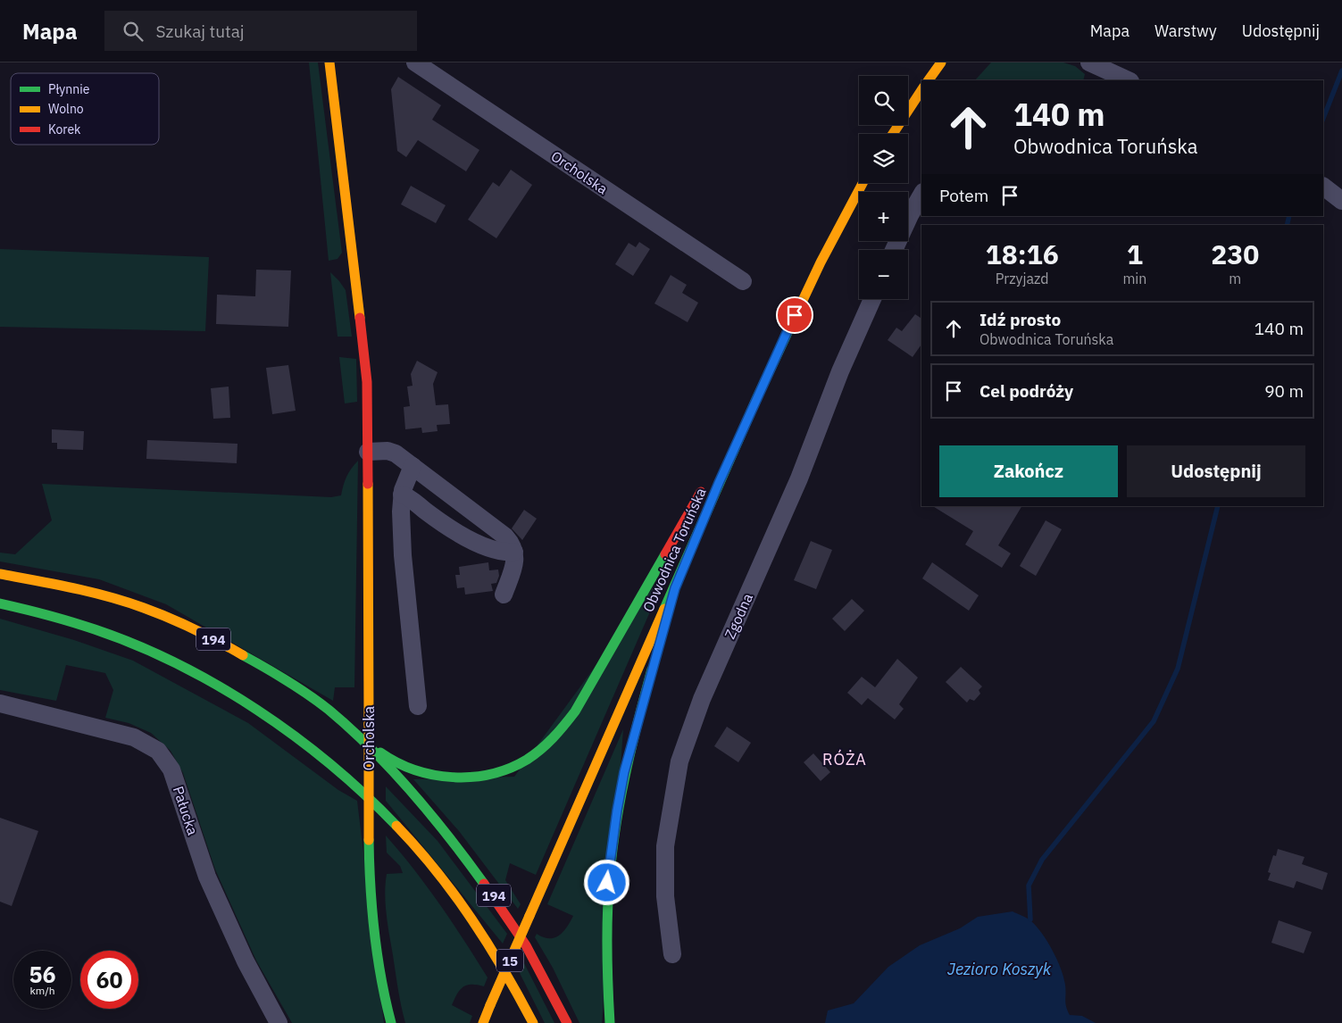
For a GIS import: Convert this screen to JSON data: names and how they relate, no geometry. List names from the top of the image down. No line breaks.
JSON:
{"streets":{"main road":["Orcholska","Obwodnica Toruńska","194","15"],"street":["Zgodna","Pałucka"]},"crossings":[["Obwodnica Toruńska","15"]],"districts":["RÓŻA"],"water":["Jezioro Koszyk"],"legend":["Płynnie","Wolno","Korek"],"page":{"header":"Mapa","search":"Szukaj tutaj","nav":["Mapa","Warstwy","Udostępnij"],"map_buttons":["+","−"],"turn":["140 m","Obwodnica Toruńska"],"then":"Potem","eta":["18:16","Przyjazd","1","min","230","m"],"list":[{"name":"Idź prosto","note":"Obwodnica Toruńska","value":"140 m"},{"name":"Cel podróży","value":"90 m"}],"buttons":["Zakończ","Udostępnij"],"speed":"56 km/h","limit":"60"}}
